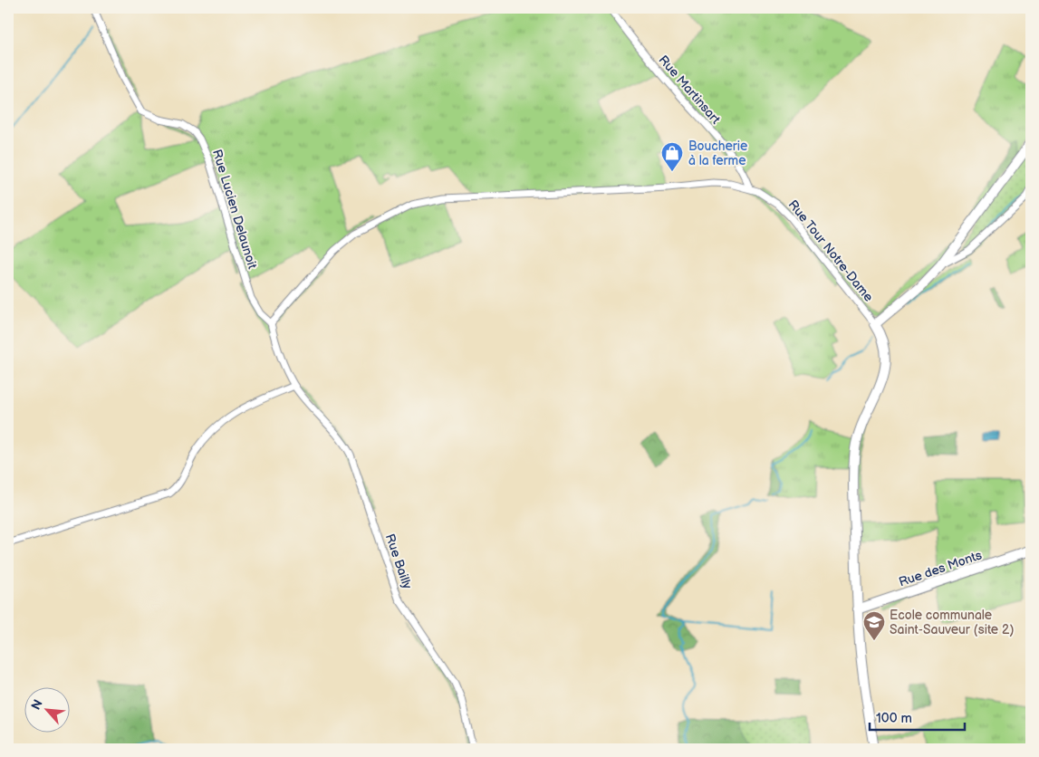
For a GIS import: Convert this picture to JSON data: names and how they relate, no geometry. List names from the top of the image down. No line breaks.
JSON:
{"streets":{"street":["Rue Martinsart","Rue Lucien Delaunoit","Rue Tour Notre-Dame","Rue Bailly","Rue des Monts"]},"crossings":[["Rue Martinsart","Rue Tour Notre-Dame"],["Rue Lucien Delaunoit","Rue Tour Notre-Dame"],["Rue Lucien Delaunoit","Rue Bailly"],["Rue Tour Notre-Dame","Rue Bailly"],["Rue Tour Notre-Dame","Rue des Monts"]],"places":{"shop":["Boucherie à la ferme"],"school or university":["Ecole communale Saint-Sauveur (site 2)"]},"scale_bar":"100 m","north":"top left"}
